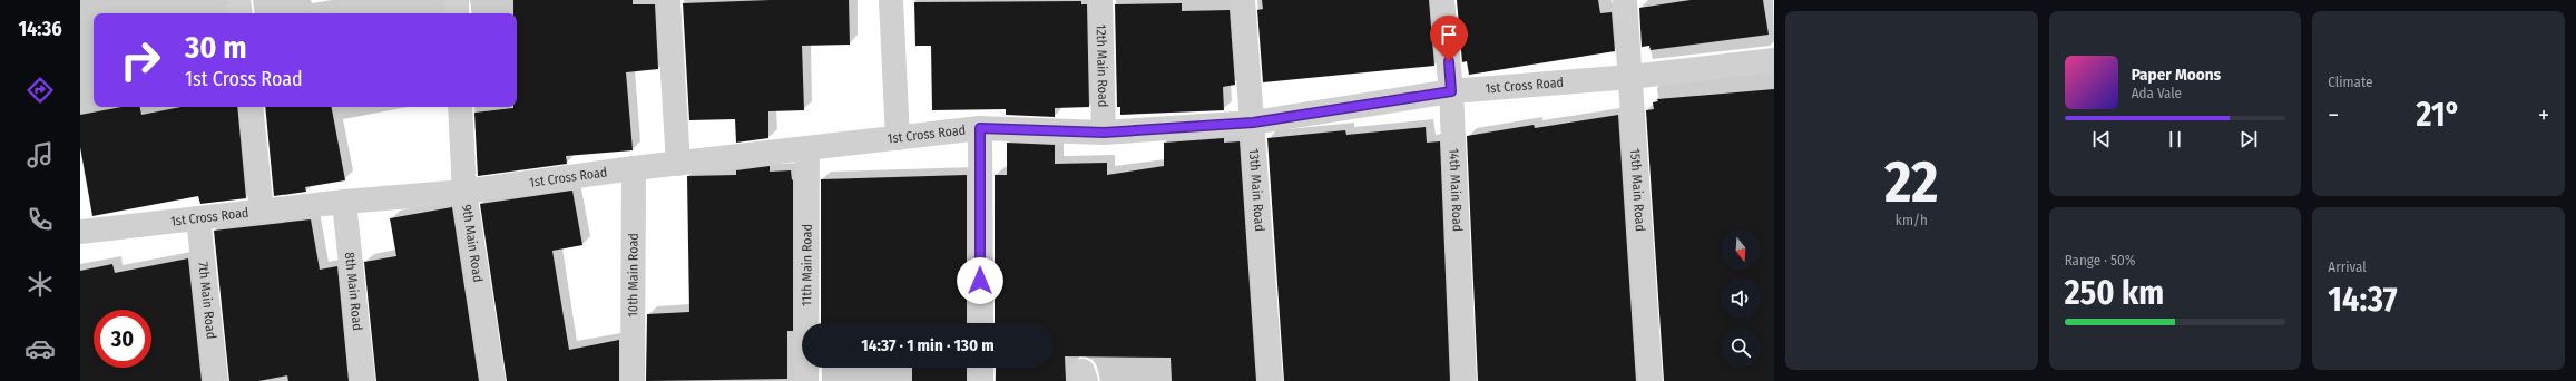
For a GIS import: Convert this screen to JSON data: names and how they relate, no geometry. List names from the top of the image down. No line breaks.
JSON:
{"streets":{"street":["12th Main Road","1st Cross Road","13th Main Road","14th Main Road","15th Main Road","9th Main Road","11th Main Road","10th Main Road","8th Main Road","7th Main Road"]},"crossings":[["12th Main Road","1st Cross Road"],["1st Cross Road","13th Main Road"],["1st Cross Road","14th Main Road"],["1st Cross Road","15th Main Road"],["1st Cross Road","9th Main Road"],["1st Cross Road","11th Main Road"],["1st Cross Road","10th Main Road"],["1st Cross Road","8th Main Road"],["1st Cross Road","7th Main Road"]],"north":"bottom","page":{"tabs":"14:36","tile":[["22","km/h"],"Climate",["Range · 50%","250 km"],["Arrival","14:37"]],"turn":["30 m","1st Cross Road"],"song":["Paper Moons","Ada Vale"],"heat":["−","21°","+"],"limit":"30","trip":"14:37 · 1 min · 130 m"}}
